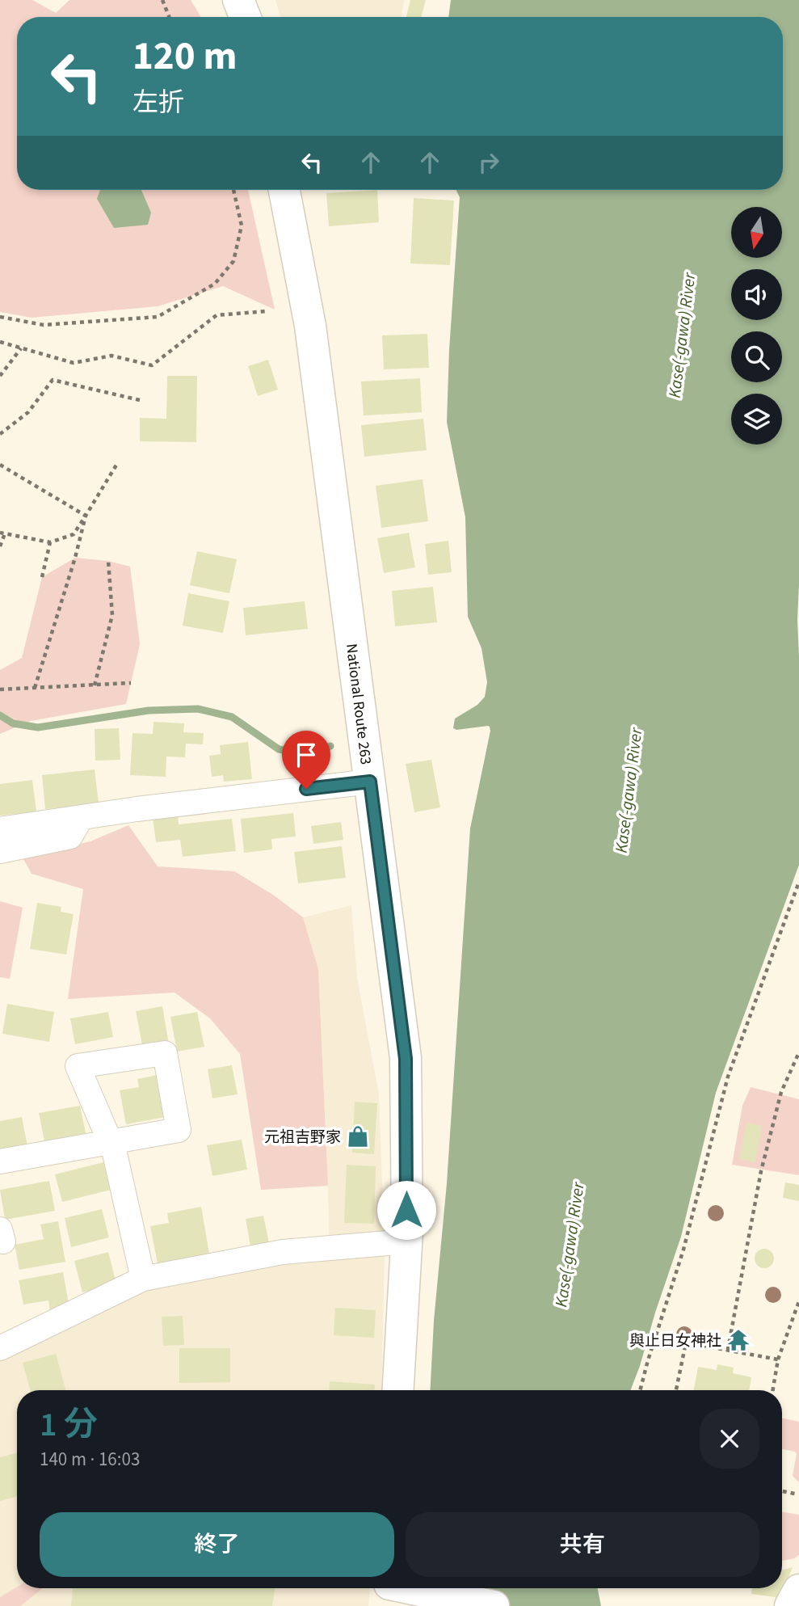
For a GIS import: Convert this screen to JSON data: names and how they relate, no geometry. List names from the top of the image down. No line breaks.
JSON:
{"streets":{"main road":["National Route 263"]},"water":["Kase(-gawa) River"],"places":{"shop":["元祖吉野家"],"temple":["與止日女神社"]},"north":"bottom","page":{"turn":["120 m","左折"],"heading":["1 分","140 m · 16:03"],"buttons":["終了","共有"]}}
